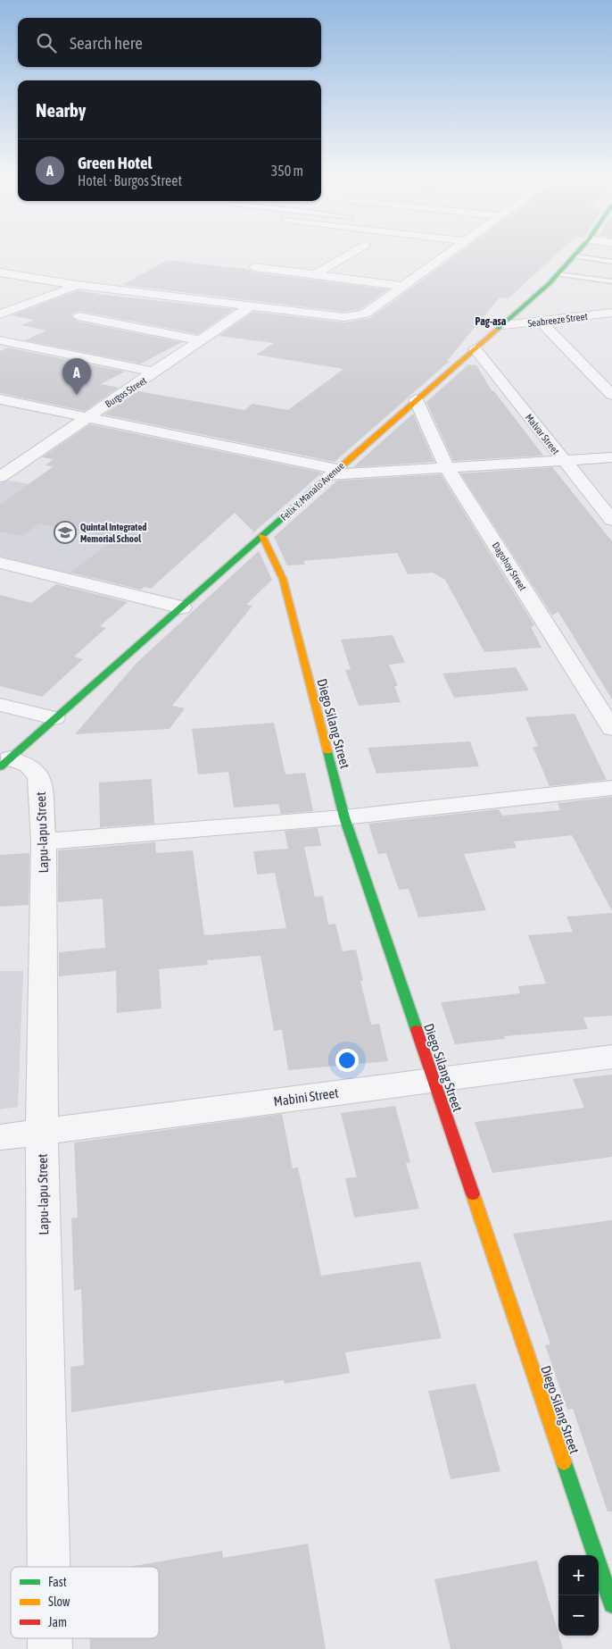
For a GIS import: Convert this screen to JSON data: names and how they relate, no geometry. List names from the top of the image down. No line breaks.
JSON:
{"streets":{"main road":["Felix Y. Manalo Avenue","Diego Silang Street"],"street":["Seabreeze Street","Burgos Street","Malvar Street","Dagohoy Street","Lapu-lapu Street","Mabini Street"]},"crossings":[["Seabreeze Street","Felix Y. Manalo Avenue"],["Malvar Street","Felix Y. Manalo Avenue"],["Felix Y. Manalo Avenue","Dagohoy Street"],["Felix Y. Manalo Avenue","Diego Silang Street"],["Felix Y. Manalo Avenue","Lapu-lapu Street"],["Diego Silang Street","Mabini Street"],["Lapu-lapu Street","Mabini Street"]],"districts":["Pag-asa"],"places":{"school or university":["Quintal Integrated Memorial School"]},"legend":["Fast","Slow","Jam"],"page":{"search":"Search here","heading":"Nearby","list":[{"mark":"A","name":"Green Hotel","note":"Hotel · Burgos Street","value":"350 m"}],"pins":"A","map_buttons":["+","−"]}}
